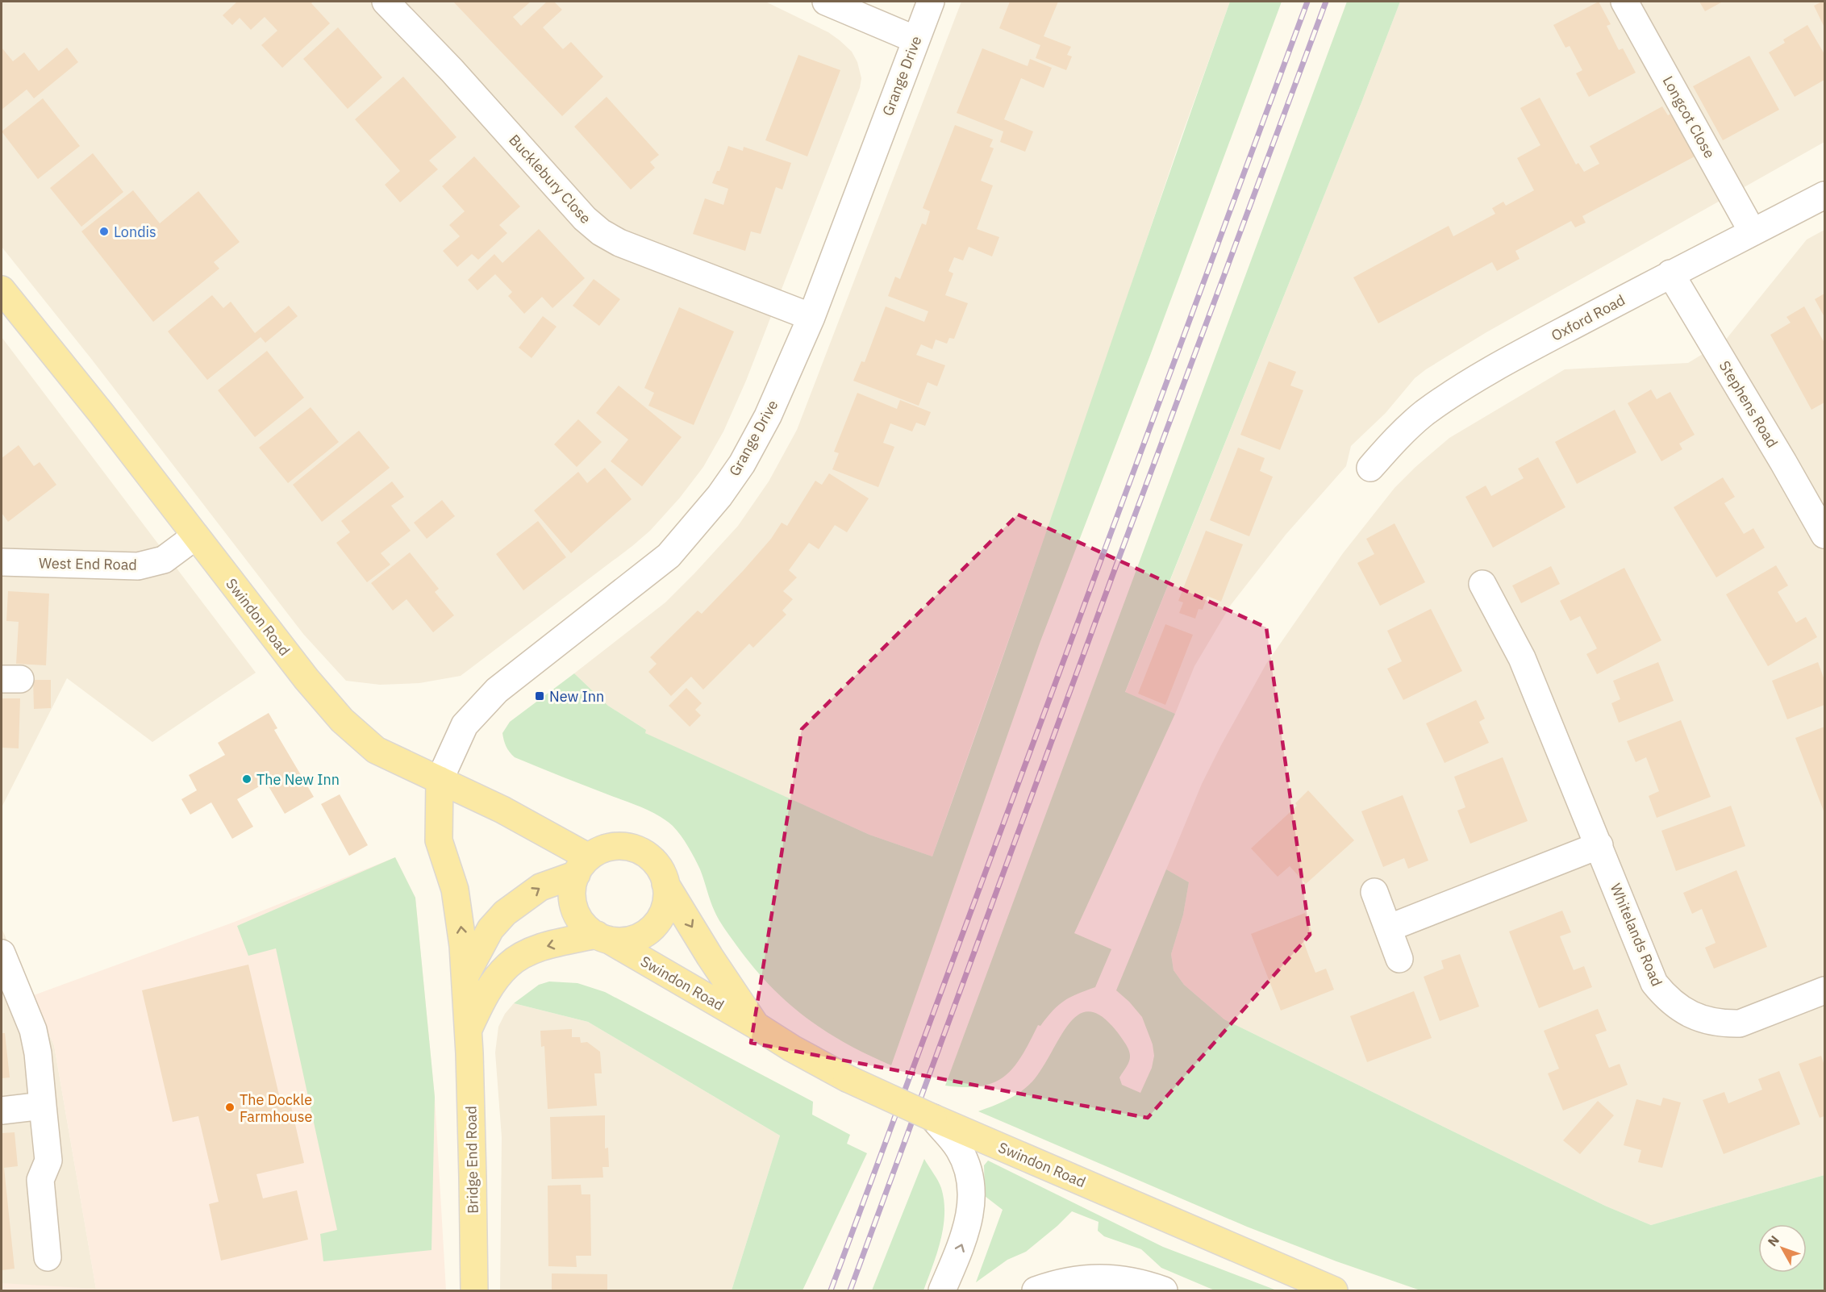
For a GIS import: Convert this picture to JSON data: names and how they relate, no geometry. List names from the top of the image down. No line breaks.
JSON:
{"streets":{"main road":["Swindon Road","Bridge End Road"],"street":["Grange Drive","Longcot Close","Bucklebury Close","Oxford Road","Stephens Road","West End Road","Whitelands Road"]},"crossings":[["Grange Drive","Bucklebury Close"],["Grange Drive","Swindon Road"],["Grange Drive","Bridge End Road"],["Longcot Close","Oxford Road"],["Oxford Road","Stephens Road"],["West End Road","Swindon Road"],["Swindon Road","Bridge End Road"]],"places":{"other":["Londis","The New Inn","The Dockle Farmhouse"],"transit":["New Inn"]},"north":"top left"}
